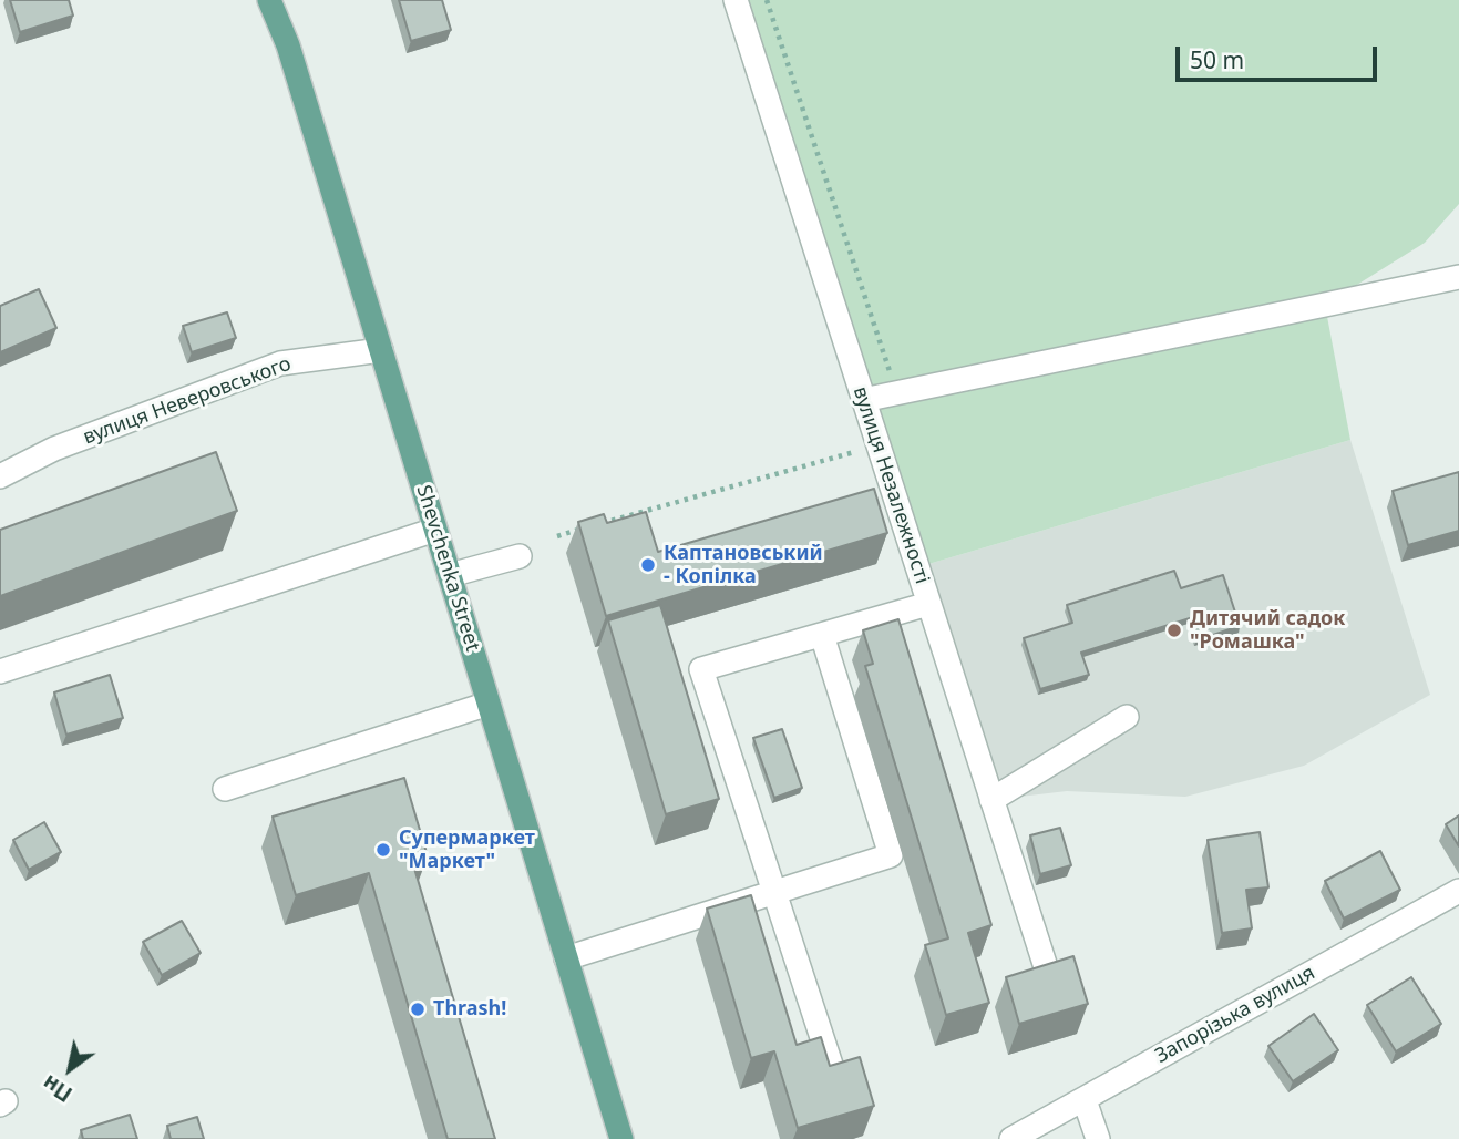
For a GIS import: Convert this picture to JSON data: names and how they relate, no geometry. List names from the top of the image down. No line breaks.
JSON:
{"streets":{"main road":["Shevchenka Street"],"street":["вулиця Неверовського","вулиця Незалежності","Запорізька вулиця"]},"crossings":[["вулиця Неверовського","Shevchenka Street"]],"places":["Каптановський - Копілка","Дитячий садок \"Ромашка\"","Супермаркет \"Маркет\"","Thrash!"],"scale_bar":"50 m","north":"bottom left"}
